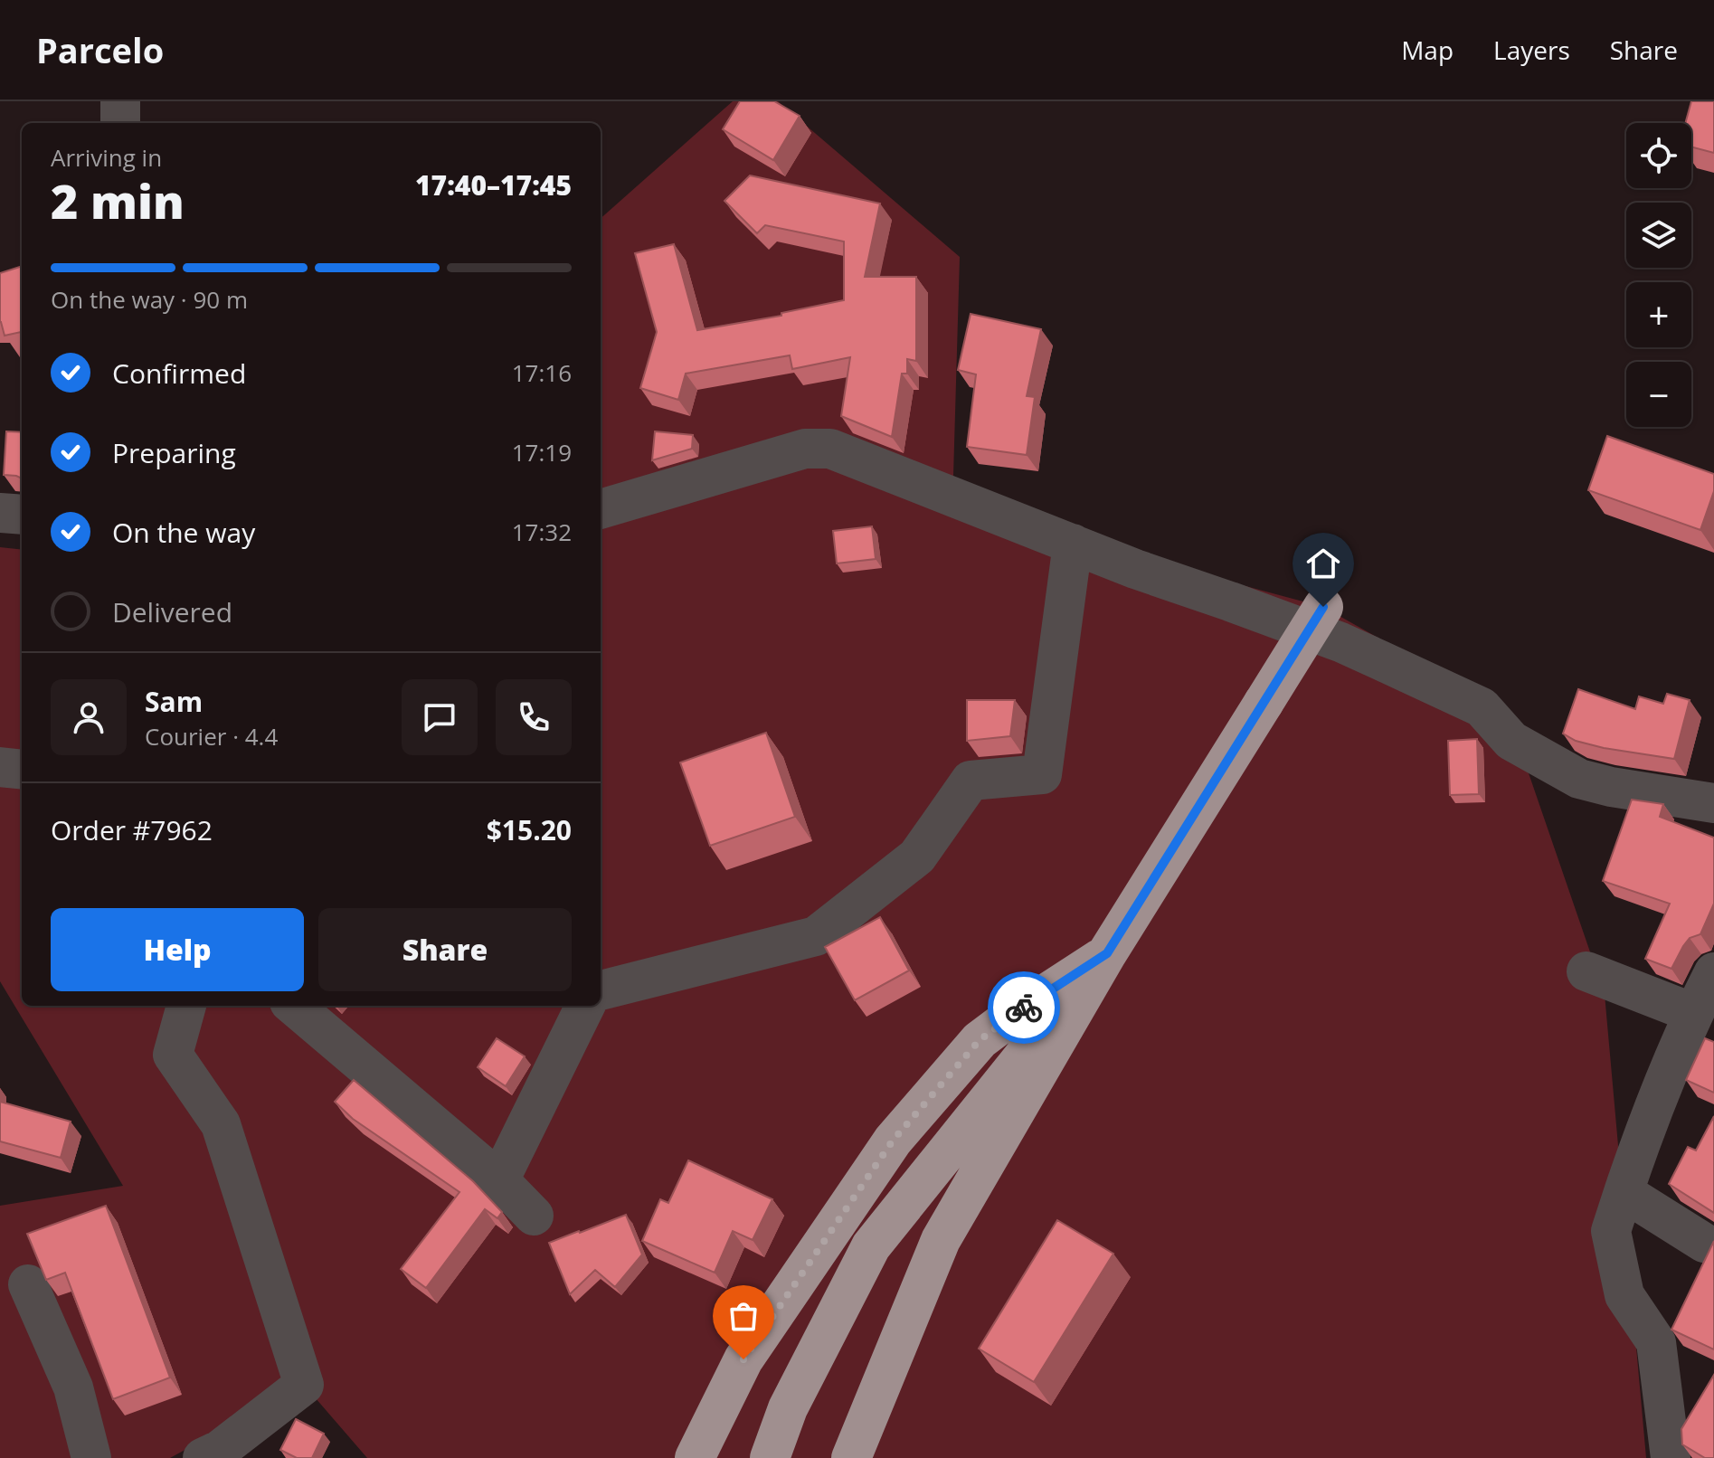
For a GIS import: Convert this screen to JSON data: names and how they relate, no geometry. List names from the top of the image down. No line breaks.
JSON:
{"page":{"header":"Parcelo","nav":["Map","Layers","Share"],"map_buttons":["+","−"],"heading":["2 min","Arriving in","17:40–17:45"],"panel":["Sam","Courier · 4.4","Order #7962","$15.20"],"bar":"On the way · 90 m","list":[["Confirmed","17:16"],["Preparing","17:19"],["On the way","17:32"],"Delivered"],"buttons":["Help","Share"]}}
